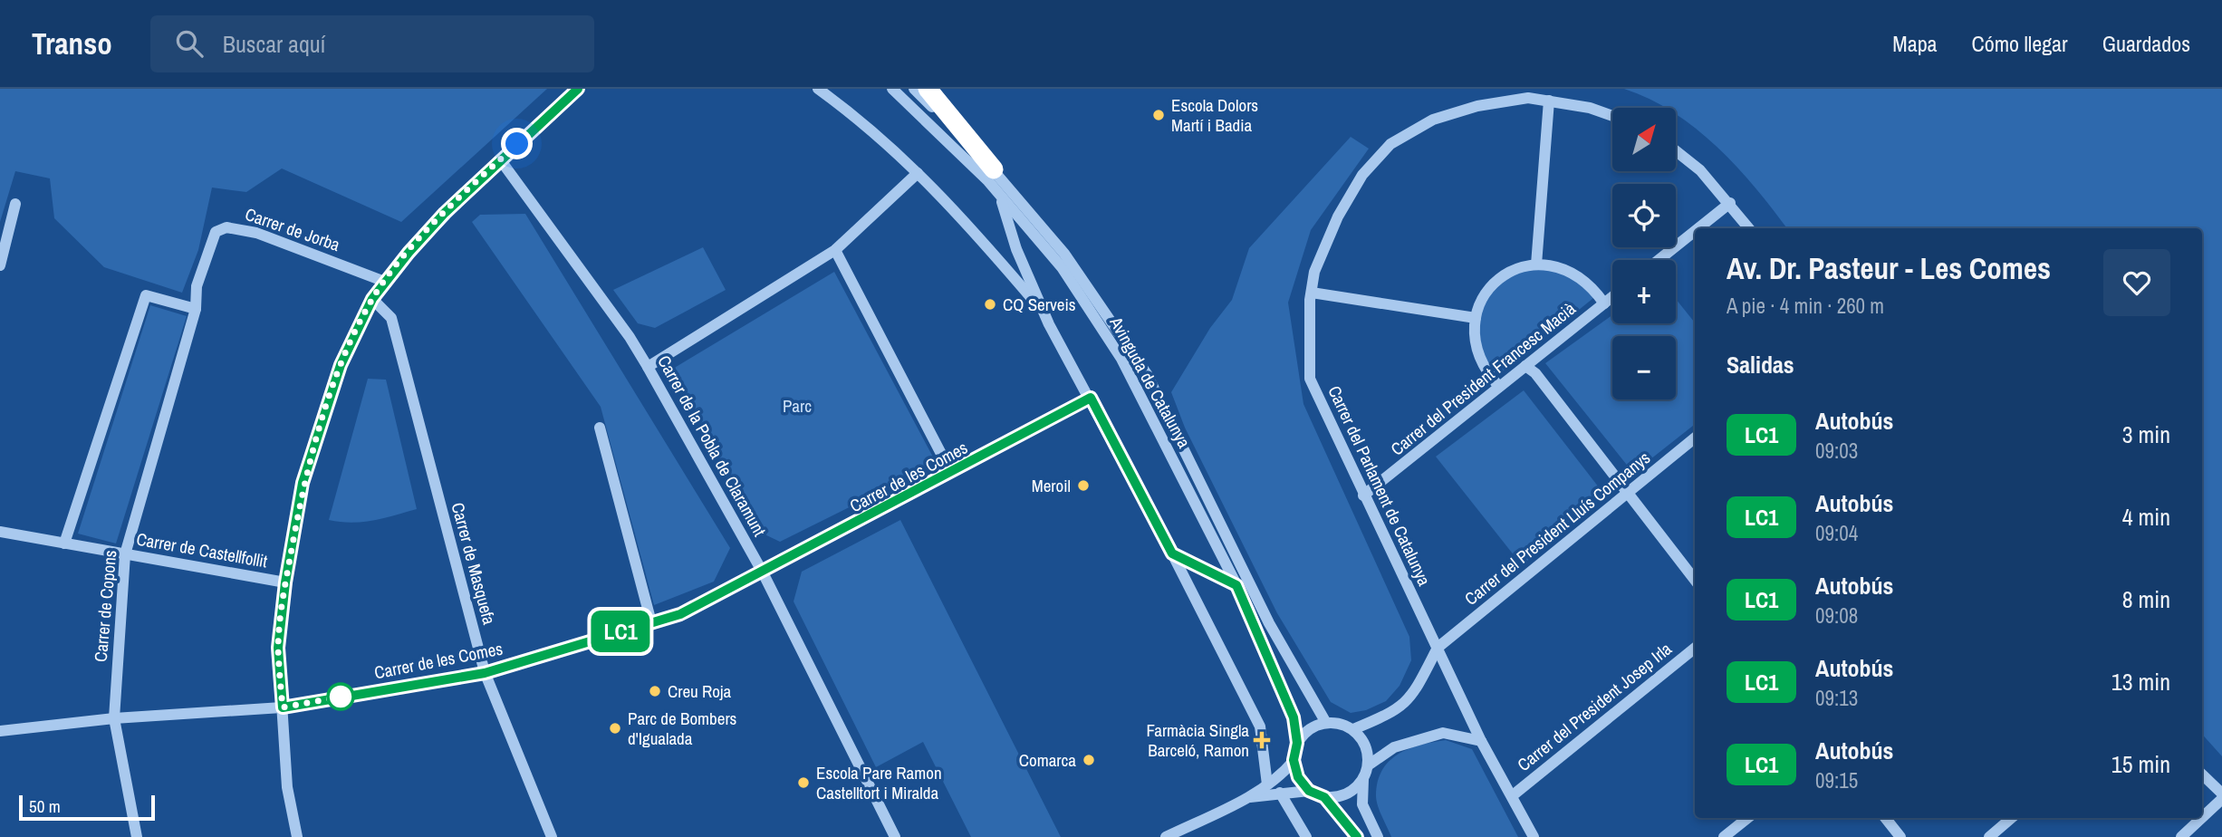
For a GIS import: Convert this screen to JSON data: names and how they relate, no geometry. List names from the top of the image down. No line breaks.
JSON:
{"streets":{"street":["Carrer de Jorba","Carrer del President Francesc Macià","Avinguda de Catalunya","Carrer de la Pobla de Claramunt","Carrer de les Comes","Carrer del Parlament de Catalunya","Carrer del President Lluís Companys","Carrer de Castellfollit","Carrer de Masquefa","Carrer de Copons","Carrer del President Josep Irla"]},"crossings":[["Carrer de Jorba","Carrer de Copons"],["Carrer del President Francesc Macià","Carrer del Parlament de Catalunya"],["Carrer de la Pobla de Claramunt","Carrer de les Comes"],["Carrer de les Comes","Carrer de Masquefa"],["Carrer de les Comes","Carrer de Copons"],["Carrer del Parlament de Catalunya","Carrer del President Lluís Companys"],["Carrer del Parlament de Catalunya","Carrer del President Josep Irla"],["Carrer de Castellfollit","Carrer de Copons"]],"parks":["Parc"],"places":{"other":["Escola Dolors Martí i Badia","CQ Serveis","Meroil","Creu Roja","Parc de Bombers d'Igualada","Comarca","Escola Pare Ramon Castelltort i Miralda"],"health":["Farmàcia Singla Barceló, Ramon"]},"lines":["bus line LC1"],"scale_bar":"50 m","north":"top right","page":{"header":"Transo","search":"Buscar aquí","nav":["Mapa","Cómo llegar","Guardados"],"on_map":"LC1","map_buttons":["+","−"],"heading":[["Av. Dr. Pasteur - Les Comes","A pie · 4 min · 260 m"],"Salidas"],"list":[{"mark":"LC1","name":"Autobús","note":"09:03","value":"3 min"},{"mark":"LC1","name":"Autobús","note":"09:04","value":"4 min"},{"mark":"LC1","name":"Autobús","note":"09:08","value":"8 min"},{"mark":"LC1","name":"Autobús","note":"09:13","value":"13 min"},{"mark":"LC1","name":"Autobús","note":"09:15","value":"15 min"}],"scale":"50 m"}}
